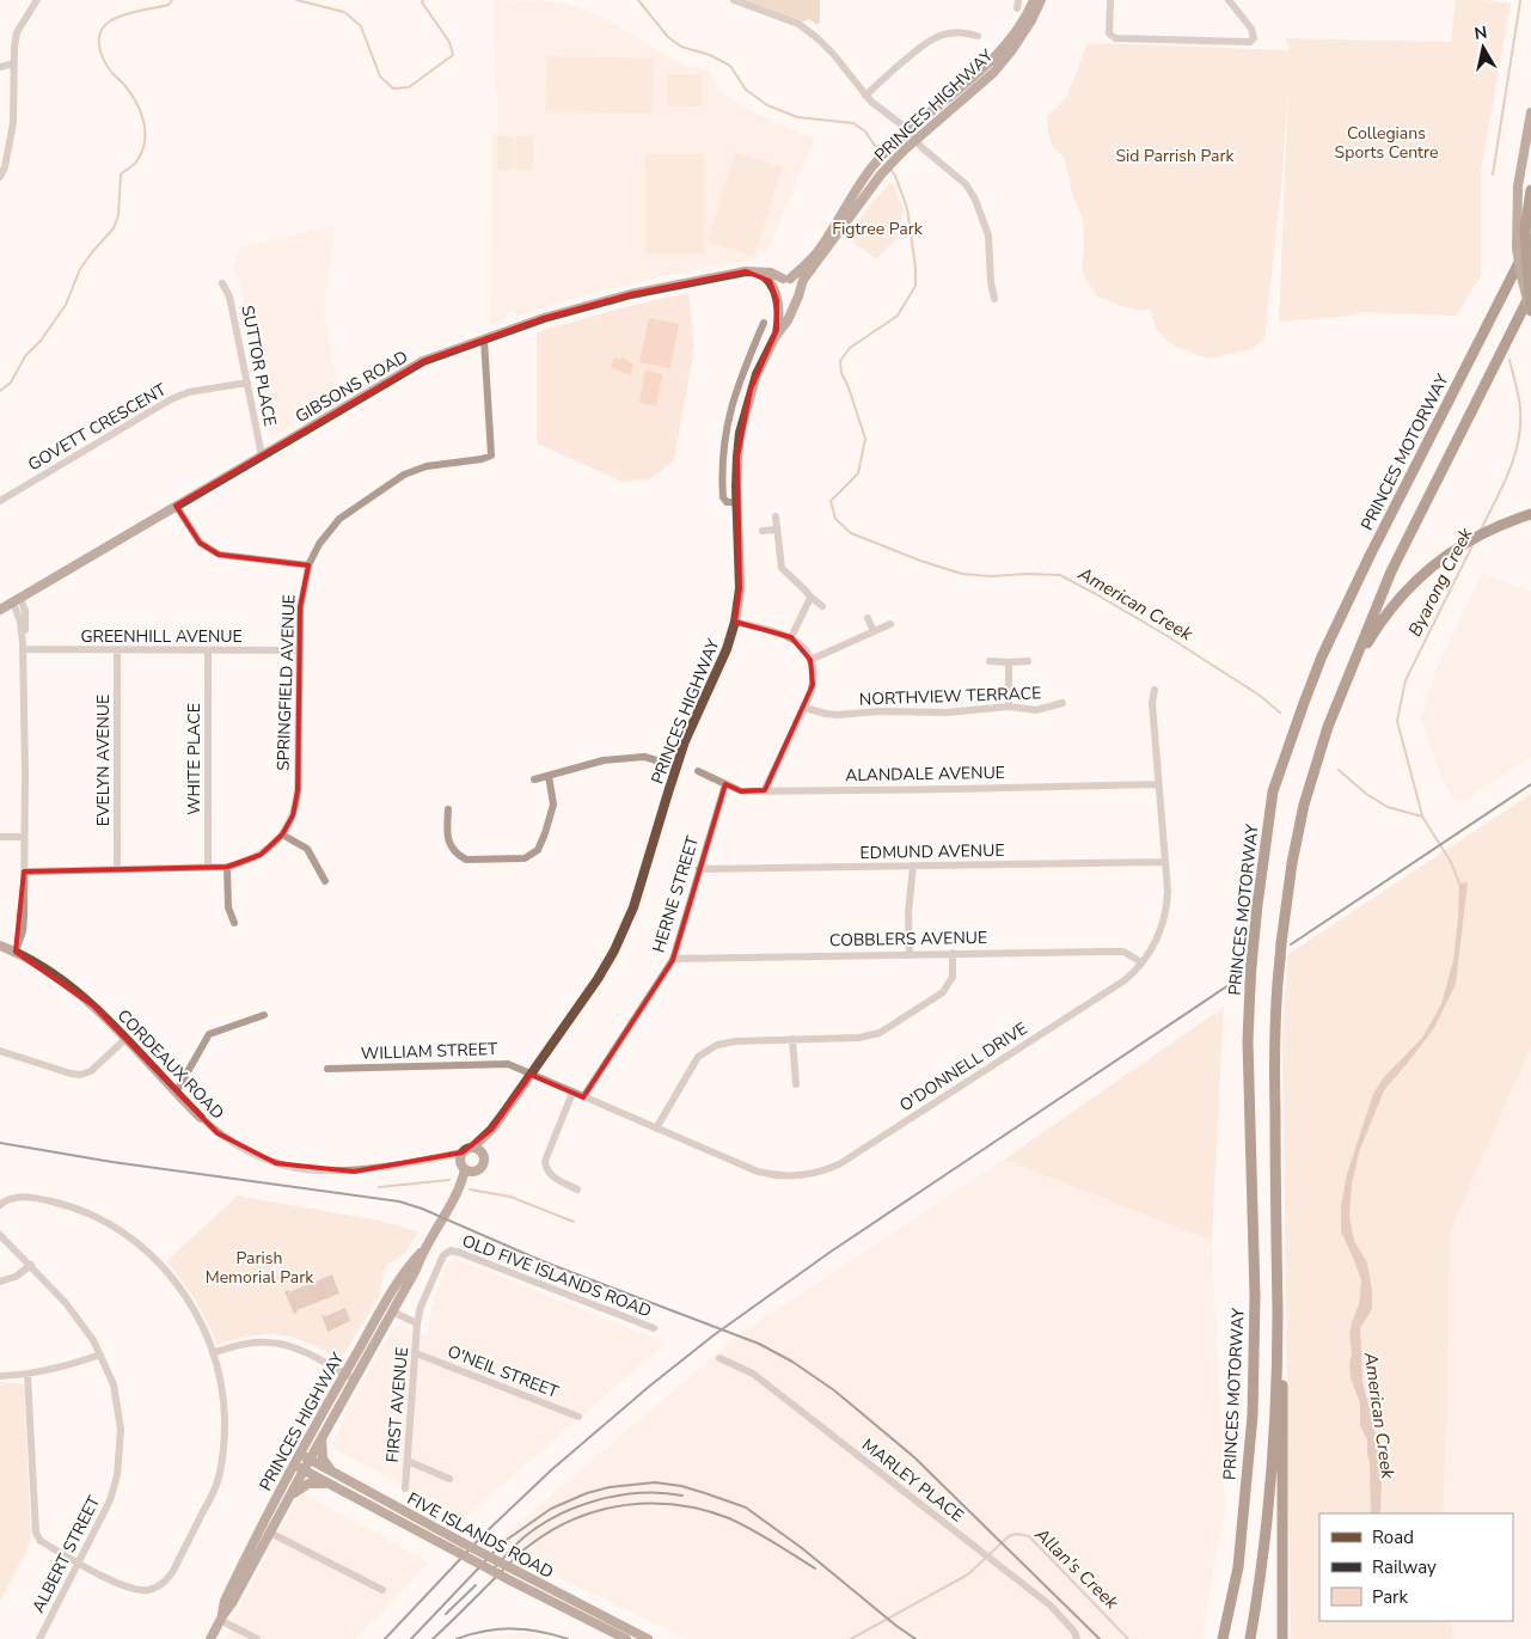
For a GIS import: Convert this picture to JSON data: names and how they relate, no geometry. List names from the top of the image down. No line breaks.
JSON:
{"streets":{"highway":["PRINCES MOTORWAY"],"main road":["PRINCES HIGHWAY","GIBSONS ROAD","CORDEAUX ROAD","FIVE ISLANDS ROAD"],"street":["SUTTOR PLACE","GOVETT CRESCENT","GREENHILL AVENUE","SPRINGFIELD AVENUE","NORTHVIEW TERRACE","WHITE PLACE","EVELYN AVENUE","ALANDALE AVENUE","EDMUND AVENUE","HERNE STREET","COBBLERS AVENUE","WILLIAM STREET","O'DONNELL DRIVE","OLD FIVE ISLANDS ROAD","O'NEIL STREET","FIRST AVENUE","MARLEY PLACE","ALBERT STREET"]},"crossings":[["PRINCES HIGHWAY","GIBSONS ROAD"],["PRINCES HIGHWAY","WILLIAM STREET"],["PRINCES HIGHWAY","CORDEAUX ROAD"],["PRINCES HIGHWAY","O'DONNELL DRIVE"],["PRINCES HIGHWAY","FIVE ISLANDS ROAD"],["SUTTOR PLACE","GIBSONS ROAD"],["SUTTOR PLACE","GOVETT CRESCENT"],["GIBSONS ROAD","SPRINGFIELD AVENUE"],["GREENHILL AVENUE","SPRINGFIELD AVENUE"],["GREENHILL AVENUE","WHITE PLACE"],["GREENHILL AVENUE","EVELYN AVENUE"],["SPRINGFIELD AVENUE","WHITE PLACE"],["SPRINGFIELD AVENUE","EVELYN AVENUE"],["ALANDALE AVENUE","HERNE STREET"],["ALANDALE AVENUE","O'DONNELL DRIVE"],["EDMUND AVENUE","HERNE STREET"],["EDMUND AVENUE","O'DONNELL DRIVE"],["HERNE STREET","COBBLERS AVENUE"],["HERNE STREET","O'DONNELL DRIVE"],["COBBLERS AVENUE","O'DONNELL DRIVE"],["WILLIAM STREET","O'DONNELL DRIVE"],["OLD FIVE ISLANDS ROAD","FIRST AVENUE"],["O'NEIL STREET","FIRST AVENUE"]],"water":["Byarong Creek","American Creek","Allan's Creek"],"parks":["Collegians Sports Centre","Sid Parrish Park","Figtree Park","Parish Memorial Park"],"legend":["Road","Railway","Park"],"north":"top"}
